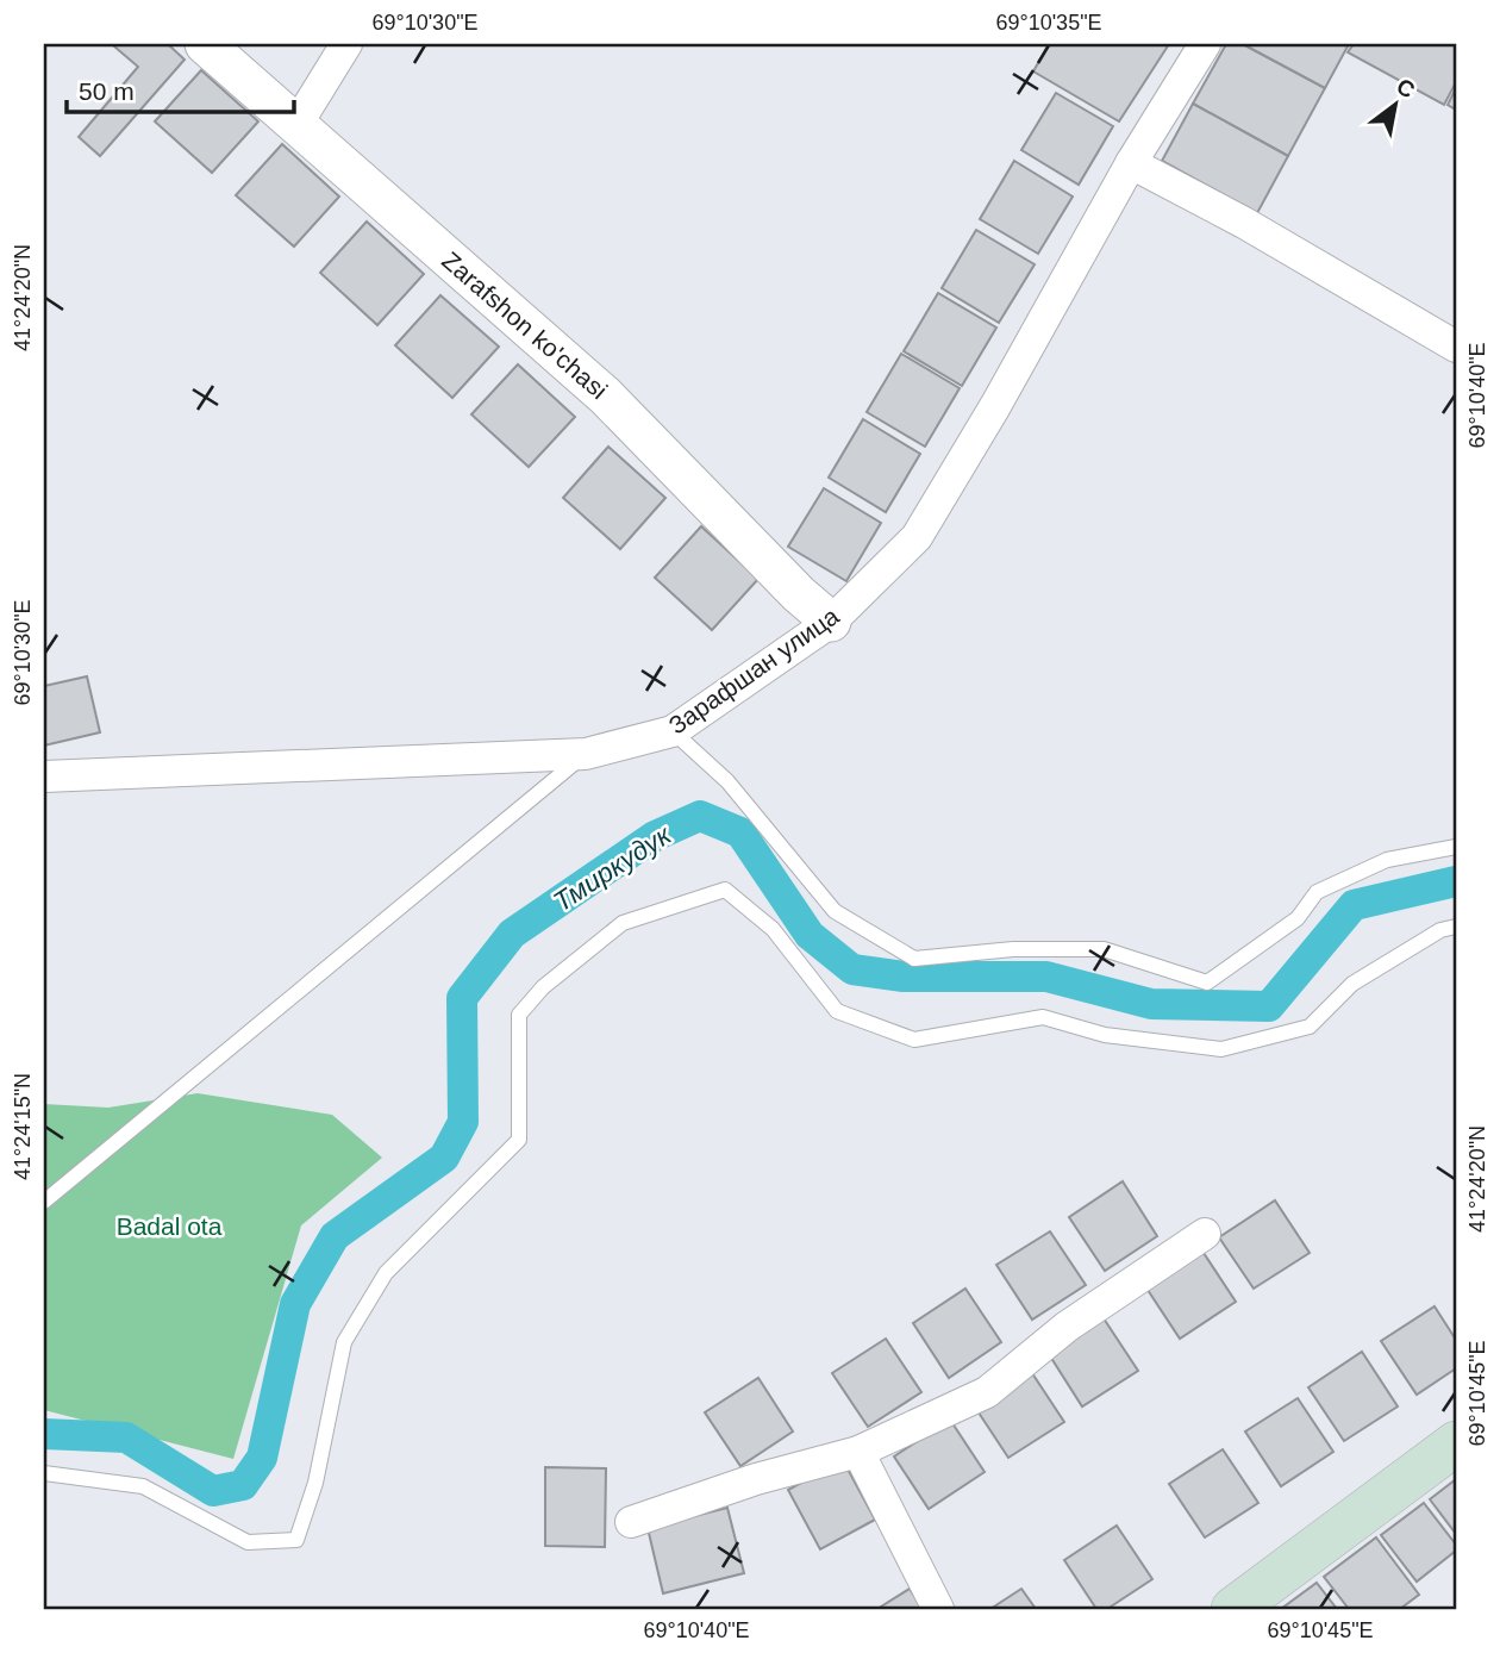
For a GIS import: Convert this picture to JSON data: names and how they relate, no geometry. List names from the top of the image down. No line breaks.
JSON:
{"streets":{"street":["Zarafshon ko'chasi","Зарафшан улица"]},"crossings":[["Zarafshon ko'chasi","Зарафшан улица"]],"water":["Тмиркудук"],"parks":["Badal ota"],"scale_bar":"50 m","north":"top right","coordinates":["69°10'30\"E","69°10'35\"E","41°24'20\"N","69°10'40\"E","41°24'15\"N","69°10'45\"E"]}
